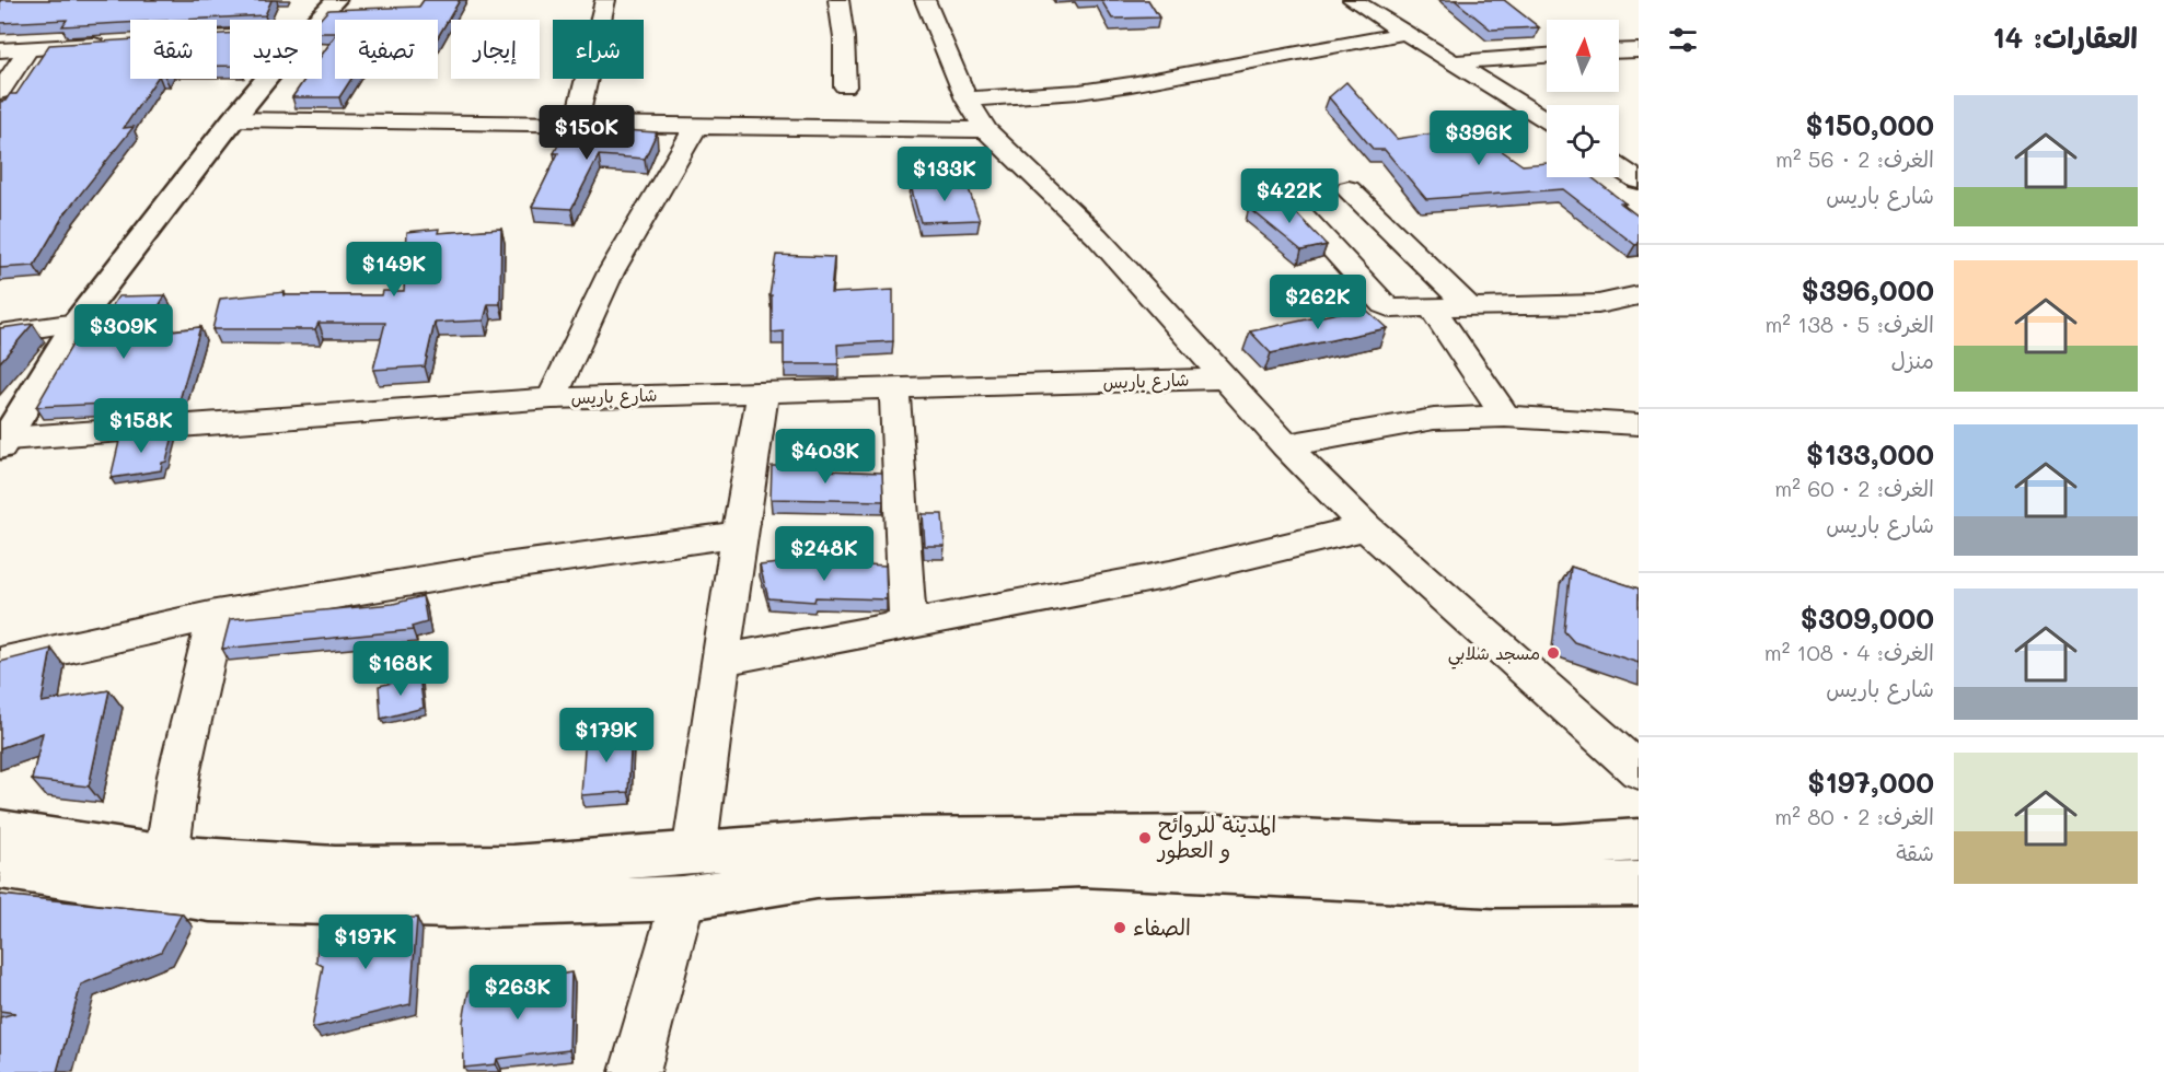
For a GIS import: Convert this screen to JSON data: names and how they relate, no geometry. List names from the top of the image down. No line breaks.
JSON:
{"streets":{"street":["شارع باريس"]},"places":["مسجد شلابي","المدينة للروائح و العطور","الصفاء"],"north":"top","page":{"heading":"العقارات: 14","chip":["شراء","إيجار","تصفية","جديد","شقة"],"list":[{"name":"$150,000","note":"الغرف: 2 · 56 m² · شارع باريس"},{"name":"$396,000","note":"الغرف: 5 · 138 m² · منزل"},{"name":"$133,000","note":"الغرف: 2 · 60 m² · شارع باريس"},{"name":"$309,000","note":"الغرف: 4 · 108 m² · شارع باريس"},{"name":"$197,000","note":"الغرف: 2 · 80 m² · شقة"}],"price":["$150K","$396K","$133K","$422K","$149K","$262K","$309K","$158K","$403K","$248K","$168K","$179K","$197K","$263K"]}}
